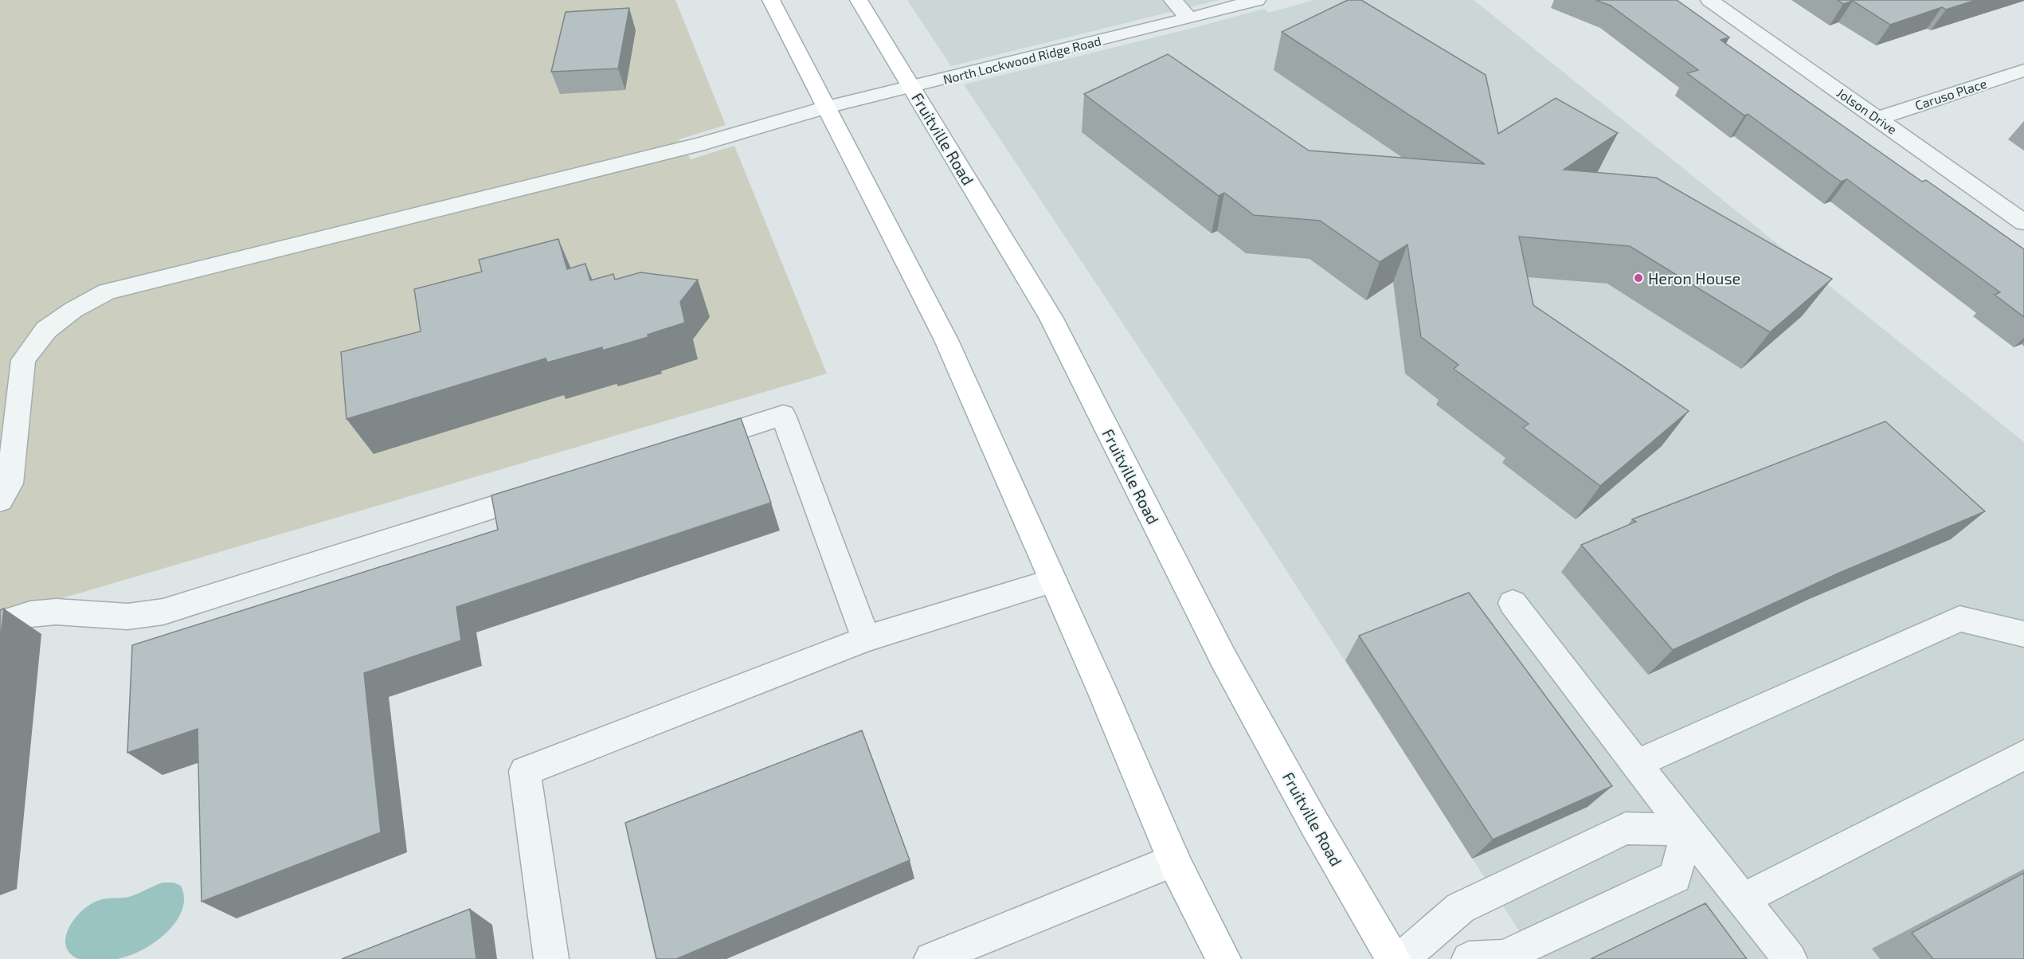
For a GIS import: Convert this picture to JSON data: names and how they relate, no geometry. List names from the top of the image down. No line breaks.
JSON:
{"streets":{"main road":["Fruitville Road"],"street":["North Lockwood Ridge Road","Caruso Place","Jolson Drive"]},"crossings":[["North Lockwood Ridge Road","Fruitville Road"],["Caruso Place","Jolson Drive"]],"places":["Heron House"]}
